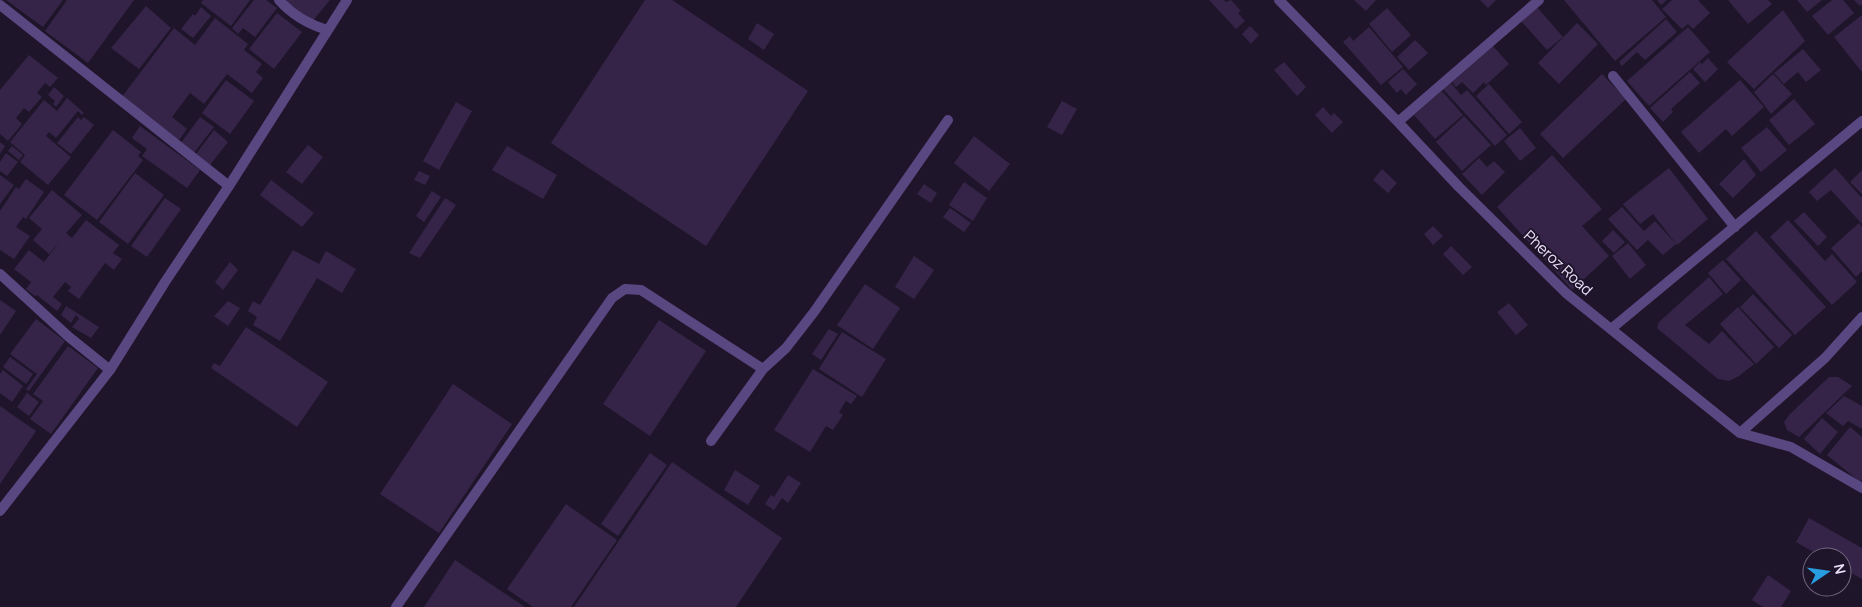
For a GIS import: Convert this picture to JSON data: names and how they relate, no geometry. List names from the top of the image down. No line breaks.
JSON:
{"streets":{"street":["Pheroz Road"]},"north":"right"}
